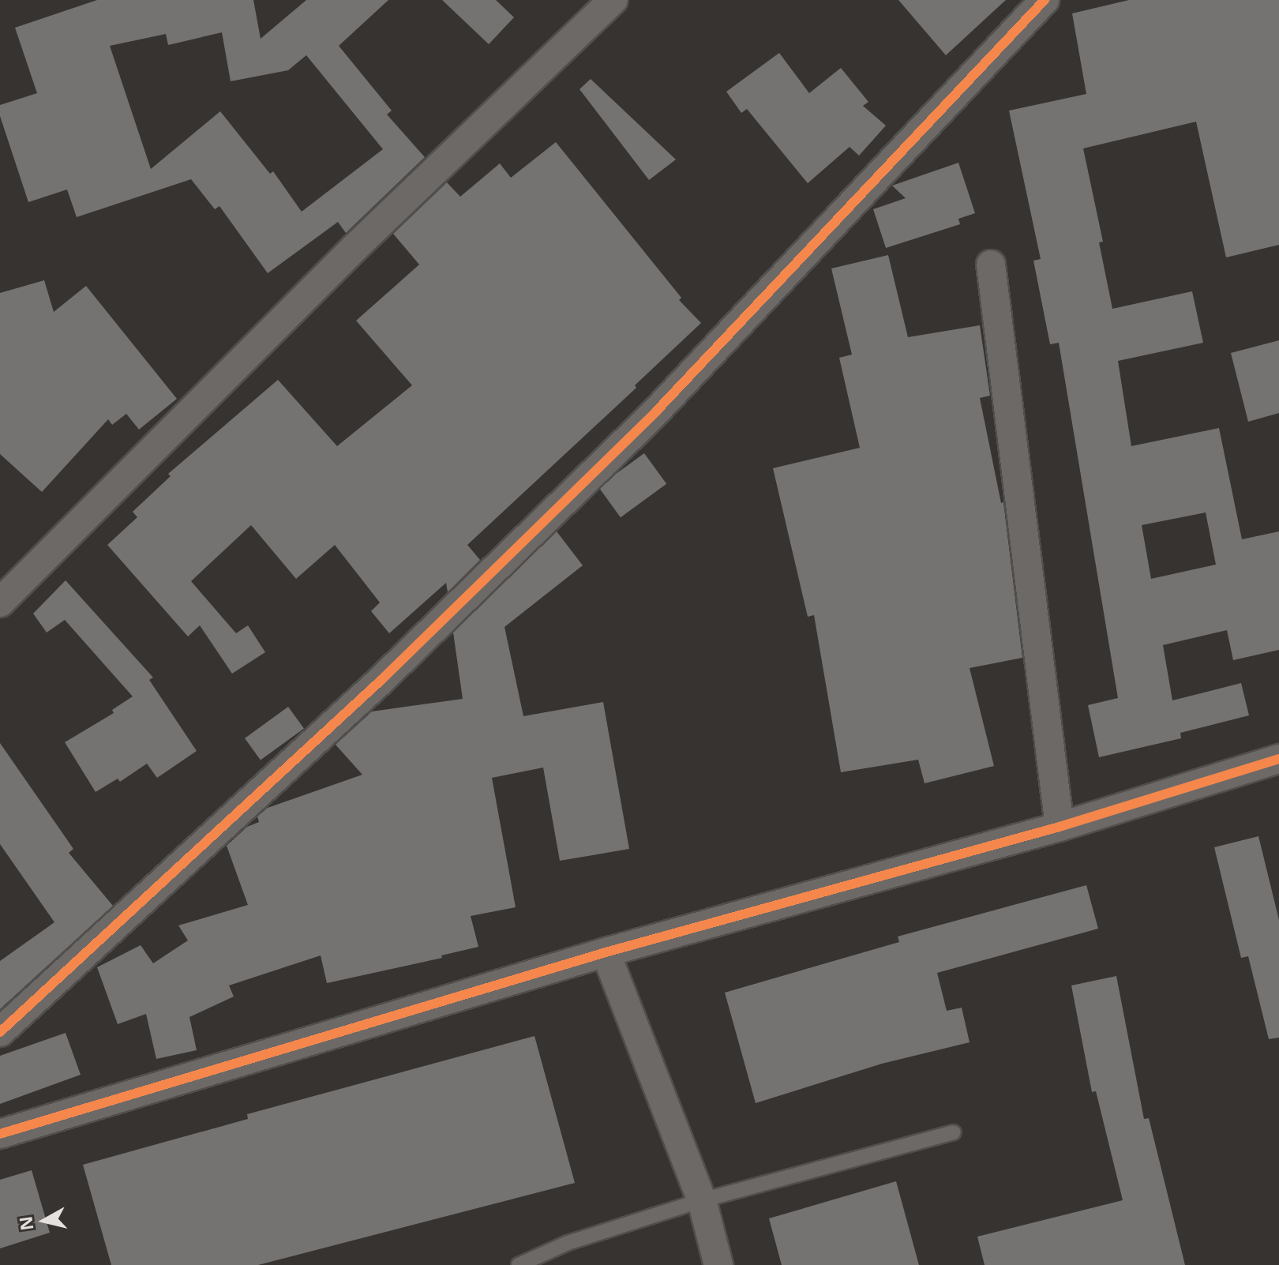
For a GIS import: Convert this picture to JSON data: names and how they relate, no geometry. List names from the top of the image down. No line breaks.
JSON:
{"north":"left"}
